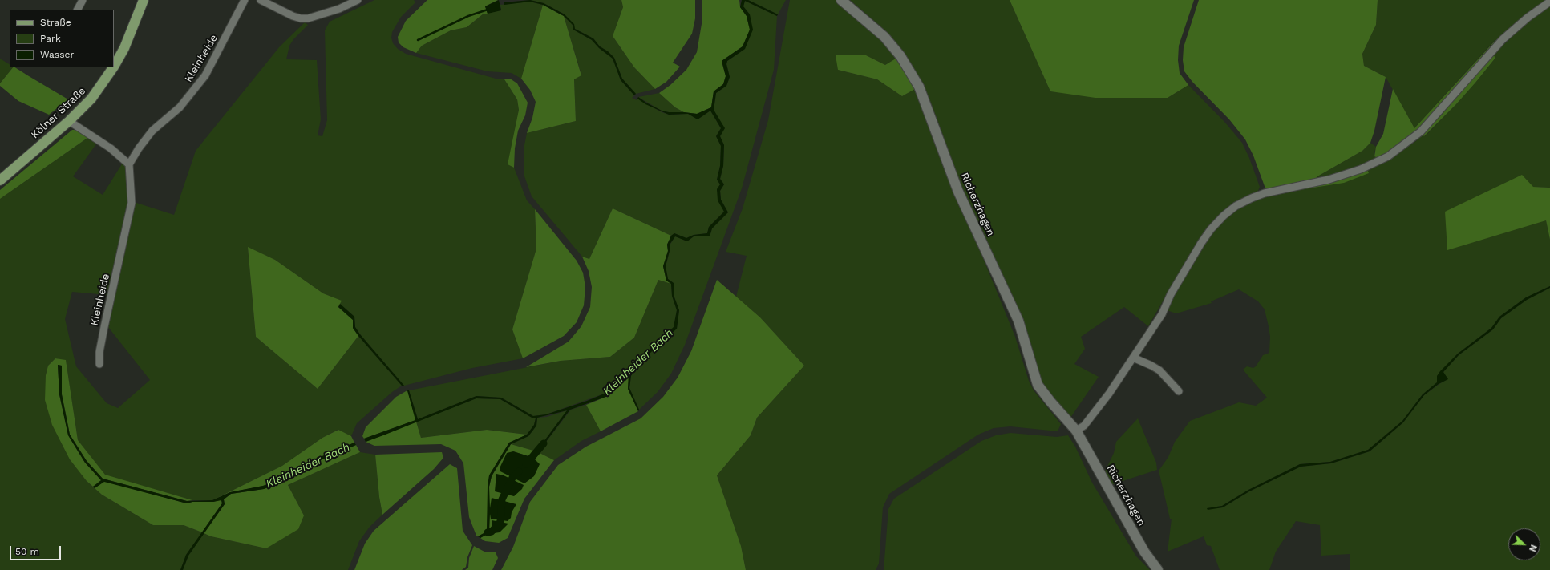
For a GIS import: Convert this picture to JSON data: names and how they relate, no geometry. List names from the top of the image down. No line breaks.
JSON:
{"streets":{"main road":["Kölner Straße"],"street":["Kleinheide","Richerzhagen"]},"water":["Kleinheider Bach"],"legend":["Straße","Park","Wasser"],"scale_bar":"50 m","north":"bottom right"}
